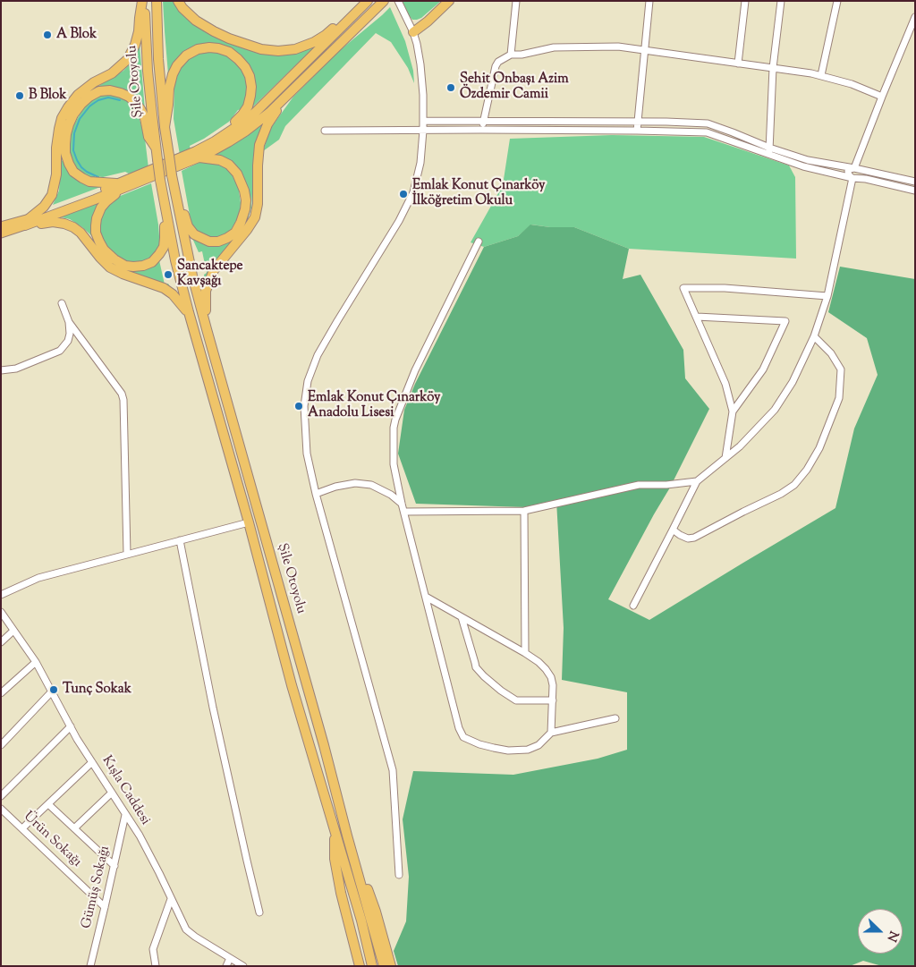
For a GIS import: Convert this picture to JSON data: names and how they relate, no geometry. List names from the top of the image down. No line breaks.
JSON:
{"streets":{"highway":["Şile Otoyolu"],"street":["Kışla Caddesi","Ürün Sokağı","Gümüş Sokağı"]},"crossings":[["Kışla Caddesi","Gümüş Sokağı"],["Ürün Sokağı","Gümüş Sokağı"]],"places":["A Blok","Şehit Onbaşı Azim Özdemir Camii","B Blok","Emlak Konut Çınarköy İlköğretim Okulu","Sancaktepe Kavşağı","Emlak Konut Çınarköy Anadolu Lisesi","Tunç Sokak"],"north":"right"}
